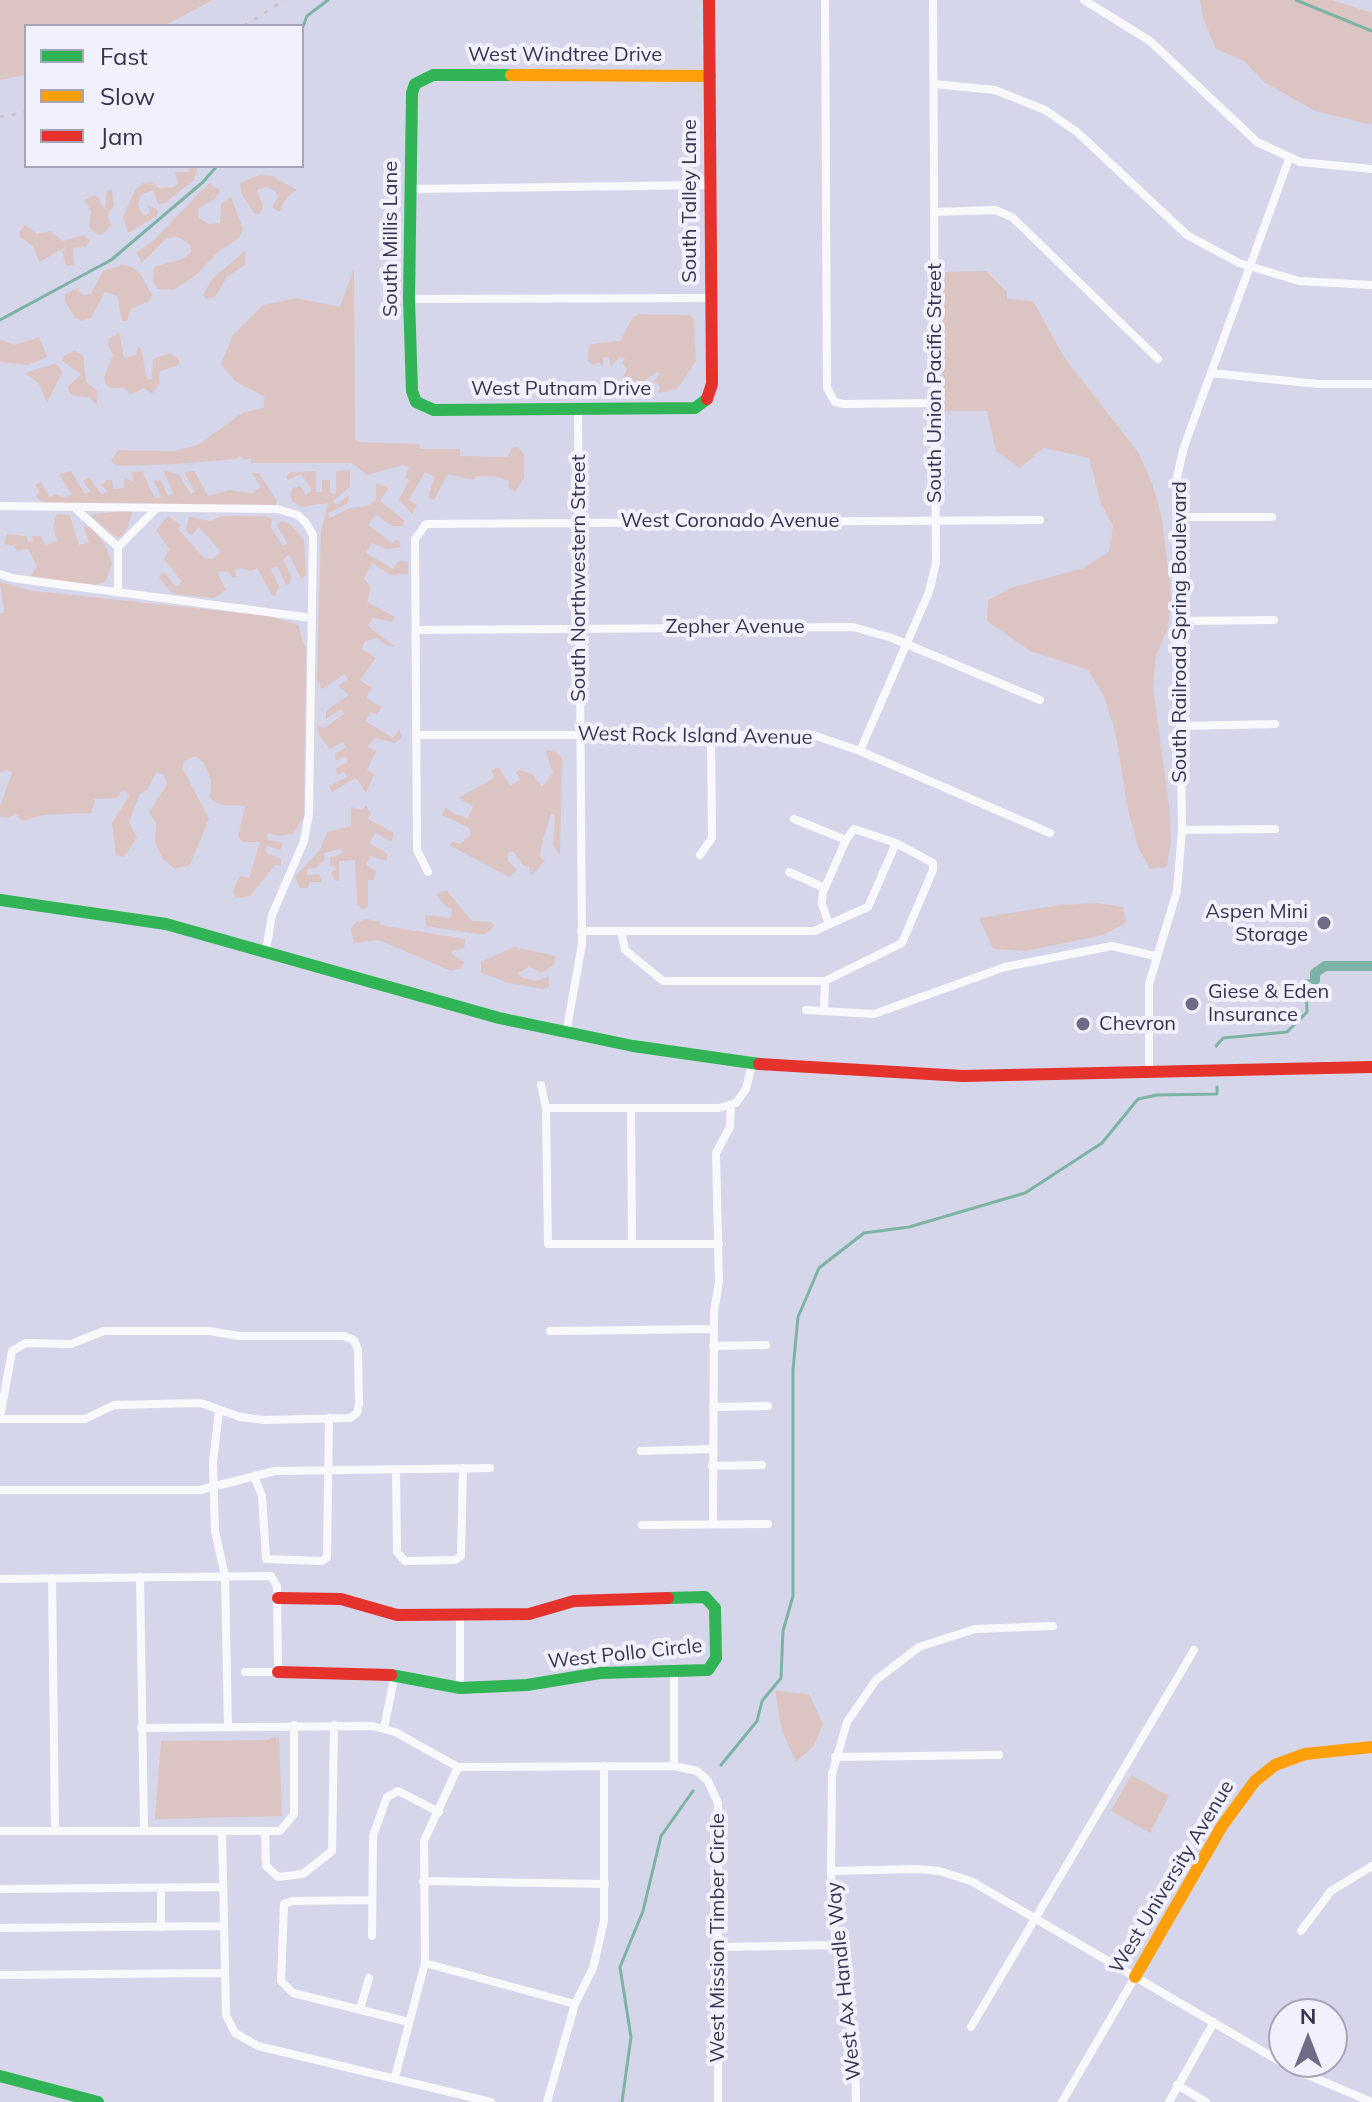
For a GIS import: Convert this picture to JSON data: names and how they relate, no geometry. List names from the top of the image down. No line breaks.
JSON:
{"streets":{"main road":["West Windtree Drive","South Talley Lane","South Millis Lane","West Putnam Drive","West Pollo Circle","West University Avenue"],"street":["South Union Pacific Street","West Coronado Avenue","South Northwestern Street","Zepher Avenue","South Railroad Spring Boulevard","West Rock Island Avenue","West Mission Timber Circle","West Ax Handle Way"]},"crossings":[["West Windtree Drive","South Talley Lane"],["West Windtree Drive","South Millis Lane"],["South Talley Lane","West Putnam Drive"],["South Millis Lane","West Putnam Drive"],["South Union Pacific Street","West Coronado Avenue"],["South Union Pacific Street","Zepher Avenue"],["South Union Pacific Street","West Rock Island Avenue"],["West Putnam Drive","South Northwestern Street"],["West Coronado Avenue","South Northwestern Street"],["West Coronado Avenue","Zepher Avenue"],["South Northwestern Street","Zepher Avenue"],["South Northwestern Street","West Rock Island Avenue"]],"places":["Aspen Mini Storage","Giese & Eden Insurance","Chevron"],"legend":["Fast","Slow","Jam"],"north":"top"}
